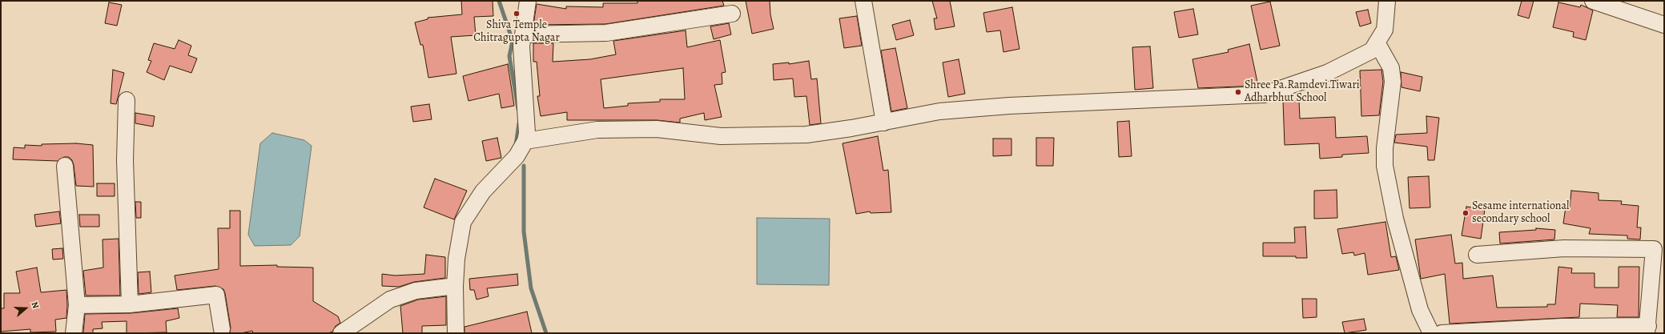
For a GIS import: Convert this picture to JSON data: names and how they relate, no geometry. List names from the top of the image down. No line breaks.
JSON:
{"places":["Shiva Temple Chitragupta Nagar","Shree Pa.Ramdevi.Tiwari Adharbhut School","Sesame international secondary school"],"north":"right"}
